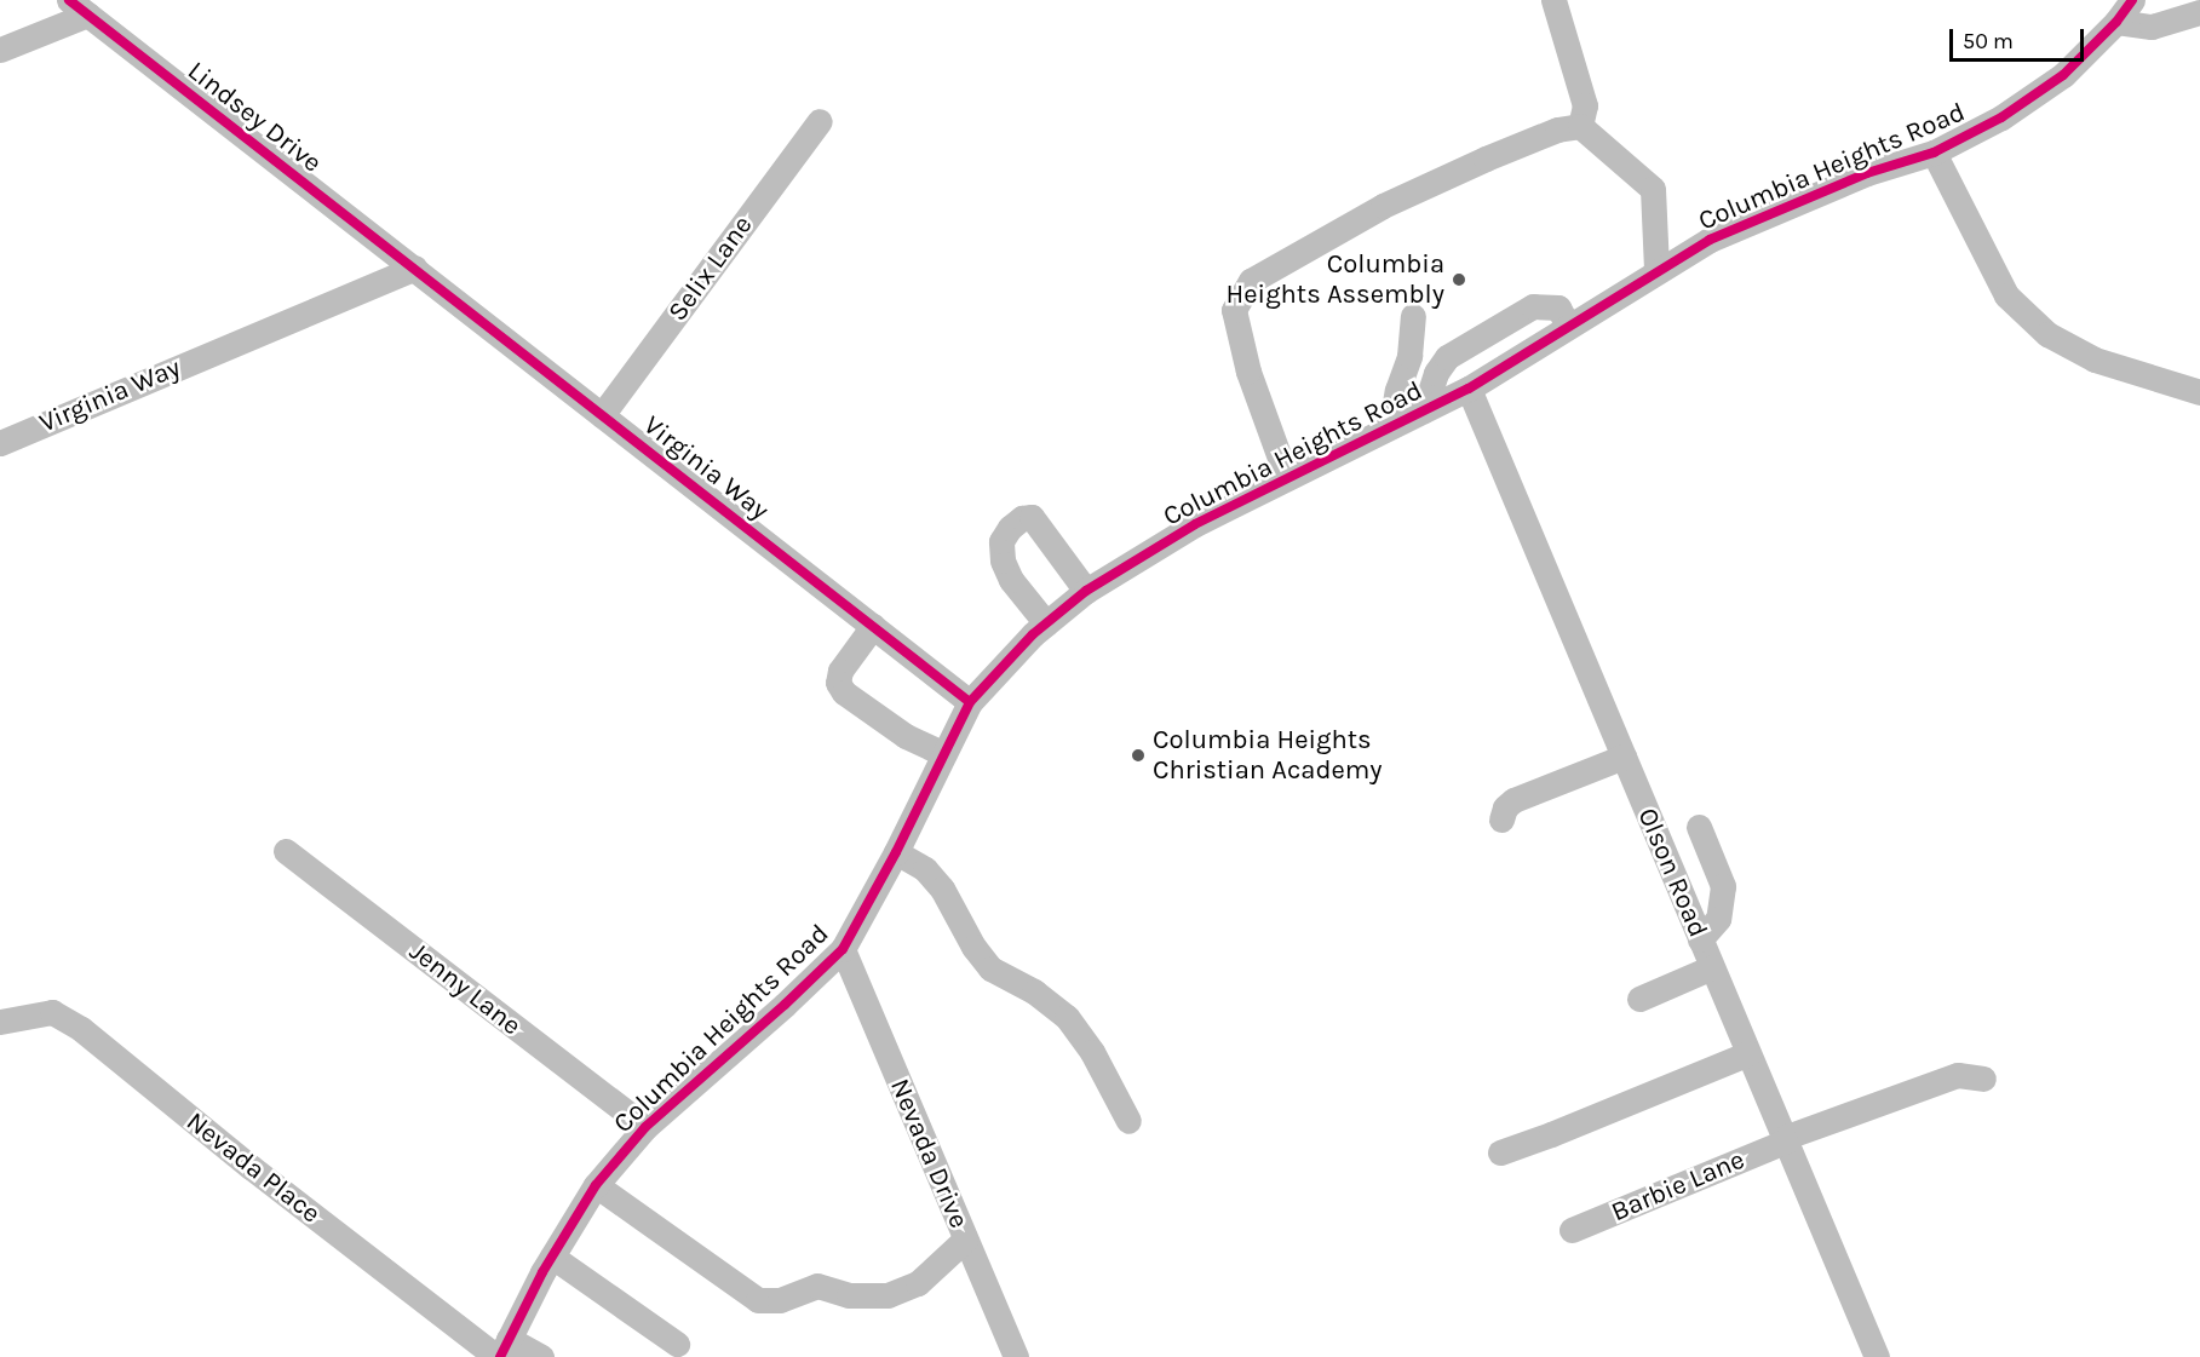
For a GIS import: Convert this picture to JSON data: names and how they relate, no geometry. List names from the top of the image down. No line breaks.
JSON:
{"streets":{"street":["Lindsey Drive","Columbia Heights Road","Selix Lane","Virginia Way","Olson Road","Jenny Lane","Nevada Drive","Nevada Place","Barbie Lane"]},"crossings":[["Lindsey Drive","Virginia Way"],["Columbia Heights Road","Virginia Way"],["Columbia Heights Road","Olson Road"],["Columbia Heights Road","Jenny Lane"],["Columbia Heights Road","Nevada Drive"],["Columbia Heights Road","Nevada Place"],["Selix Lane","Virginia Way"],["Olson Road","Barbie Lane"]],"places":["Columbia Heights Assembly","Columbia Heights Christian Academy"],"scale_bar":"50 m"}
